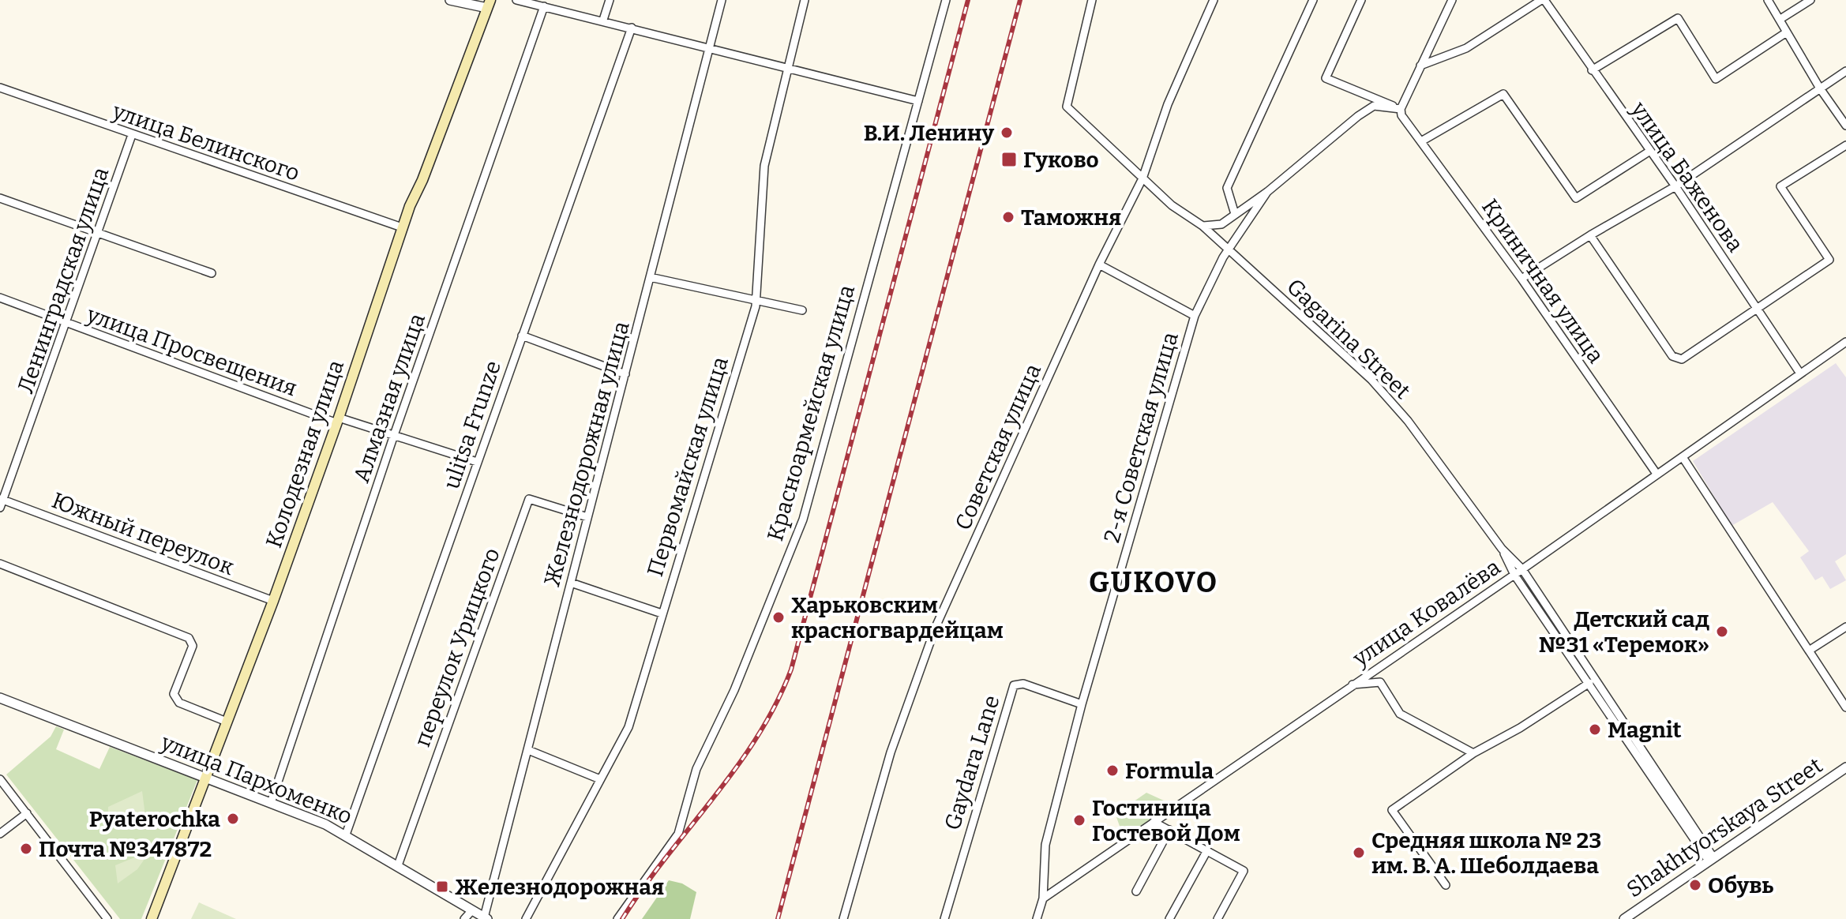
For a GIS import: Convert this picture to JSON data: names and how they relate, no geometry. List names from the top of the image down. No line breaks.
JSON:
{"streets":{"main road":["Колодезная улица"],"street":["улица Белинского","улица Баженова","Ленинградская улица","Криничная улица","Gagarina Street","улица Просвещения","Алмазная улица","Красноармейская улица","ulitsa Frunze","2-я Советская улица","Советская улица","Железнодорожная улица","Первомайская улица","Южный переулок","улица Ковалёва","переулок Урицкого","Gaydara Lane","улица Пархоменко","Shakhtyorskaya Street"]},"crossings":[["улица Белинского","Ленинградская улица"],["улица Белинского","Колодезная улица"],["улица Баженова","улица Ковалёва"],["Ленинградская улица","улица Просвещения"],["Ленинградская улица","Южный переулок"],["Криничная улица","улица Ковалёва"],["Gagarina Street","2-я Советская улица"],["Gagarina Street","Советская улица"],["Gagarina Street","улица Ковалёва"],["Gagarina Street","Shakhtyorskaya Street"],["улица Просвещения","Алмазная улица"],["улица Просвещения","ulitsa Frunze"],["улица Просвещения","Колодезная улица"],["Алмазная улица","улица Пархоменко"],["ulitsa Frunze","улица Пархоменко"],["2-я Советская улица","улица Ковалёва"],["2-я Советская улица","Gaydara Lane"],["Колодезная улица","Южный переулок"],["Колодезная улица","улица Пархоменко"],["Железнодорожная улица","переулок Урицкого"],["Железнодорожная улица","улица Пархоменко"],["переулок Урицкого","улица Пархоменко"]],"districts":["GUKOVO"],"places":{"other":["В.И. Ленину","Таможня","Харьковским красногвардейцам","Детский сад №31 «Теремок»","Magnit","Formula","Pyaterochka","Гостиница Гостевой Дом","Почта №347872","Средняя школа № 23 им. В. А. Шеболдаева","Обувь"],"transit":["Гуково","Железнодорожная"]}}
